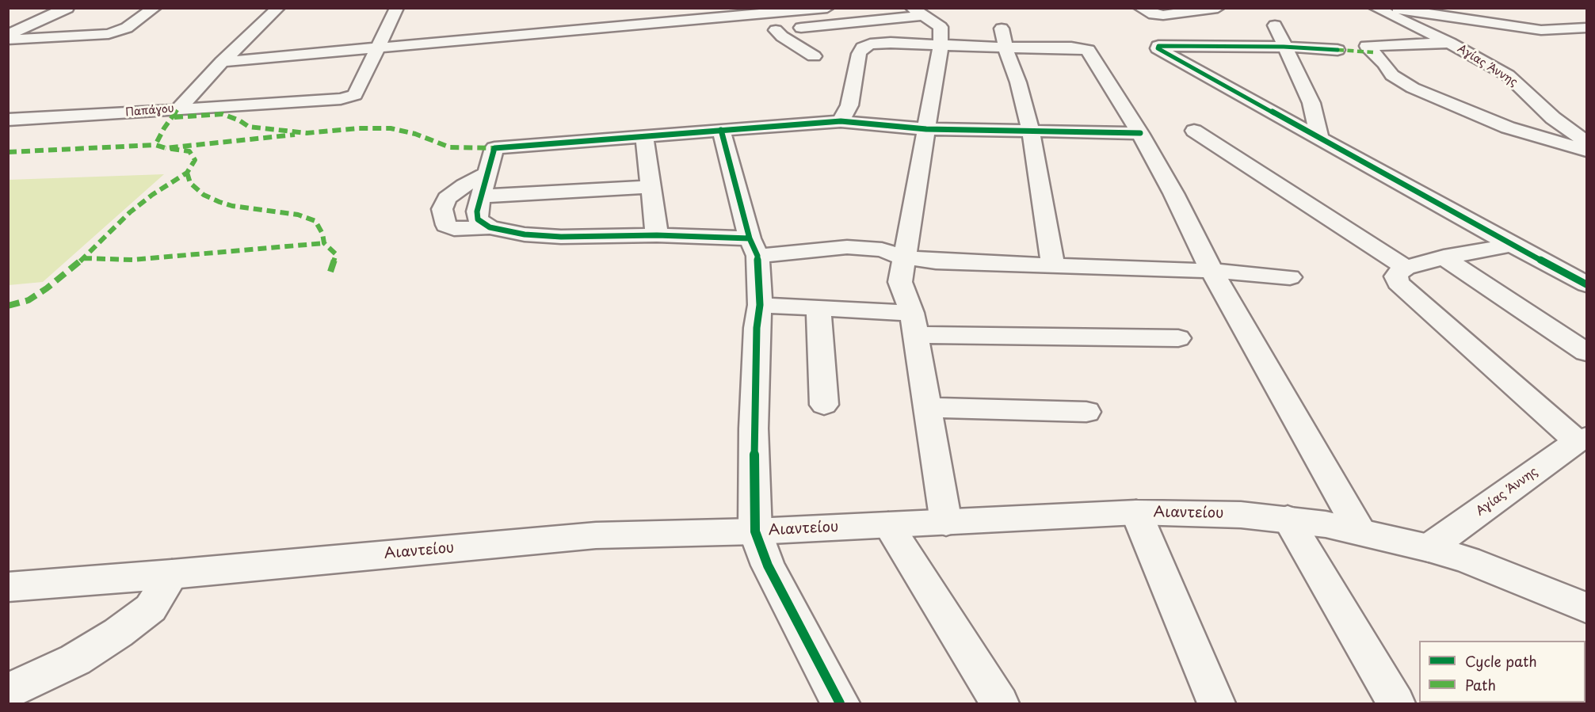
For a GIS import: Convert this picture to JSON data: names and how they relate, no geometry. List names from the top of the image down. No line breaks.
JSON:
{"streets":{"street":["Αγίας Άννης","Παπάγου","Αιαντείου"]},"crossings":[["Αγίας Άννης","Αιαντείου"]],"legend":["Cycle path","Path"]}
